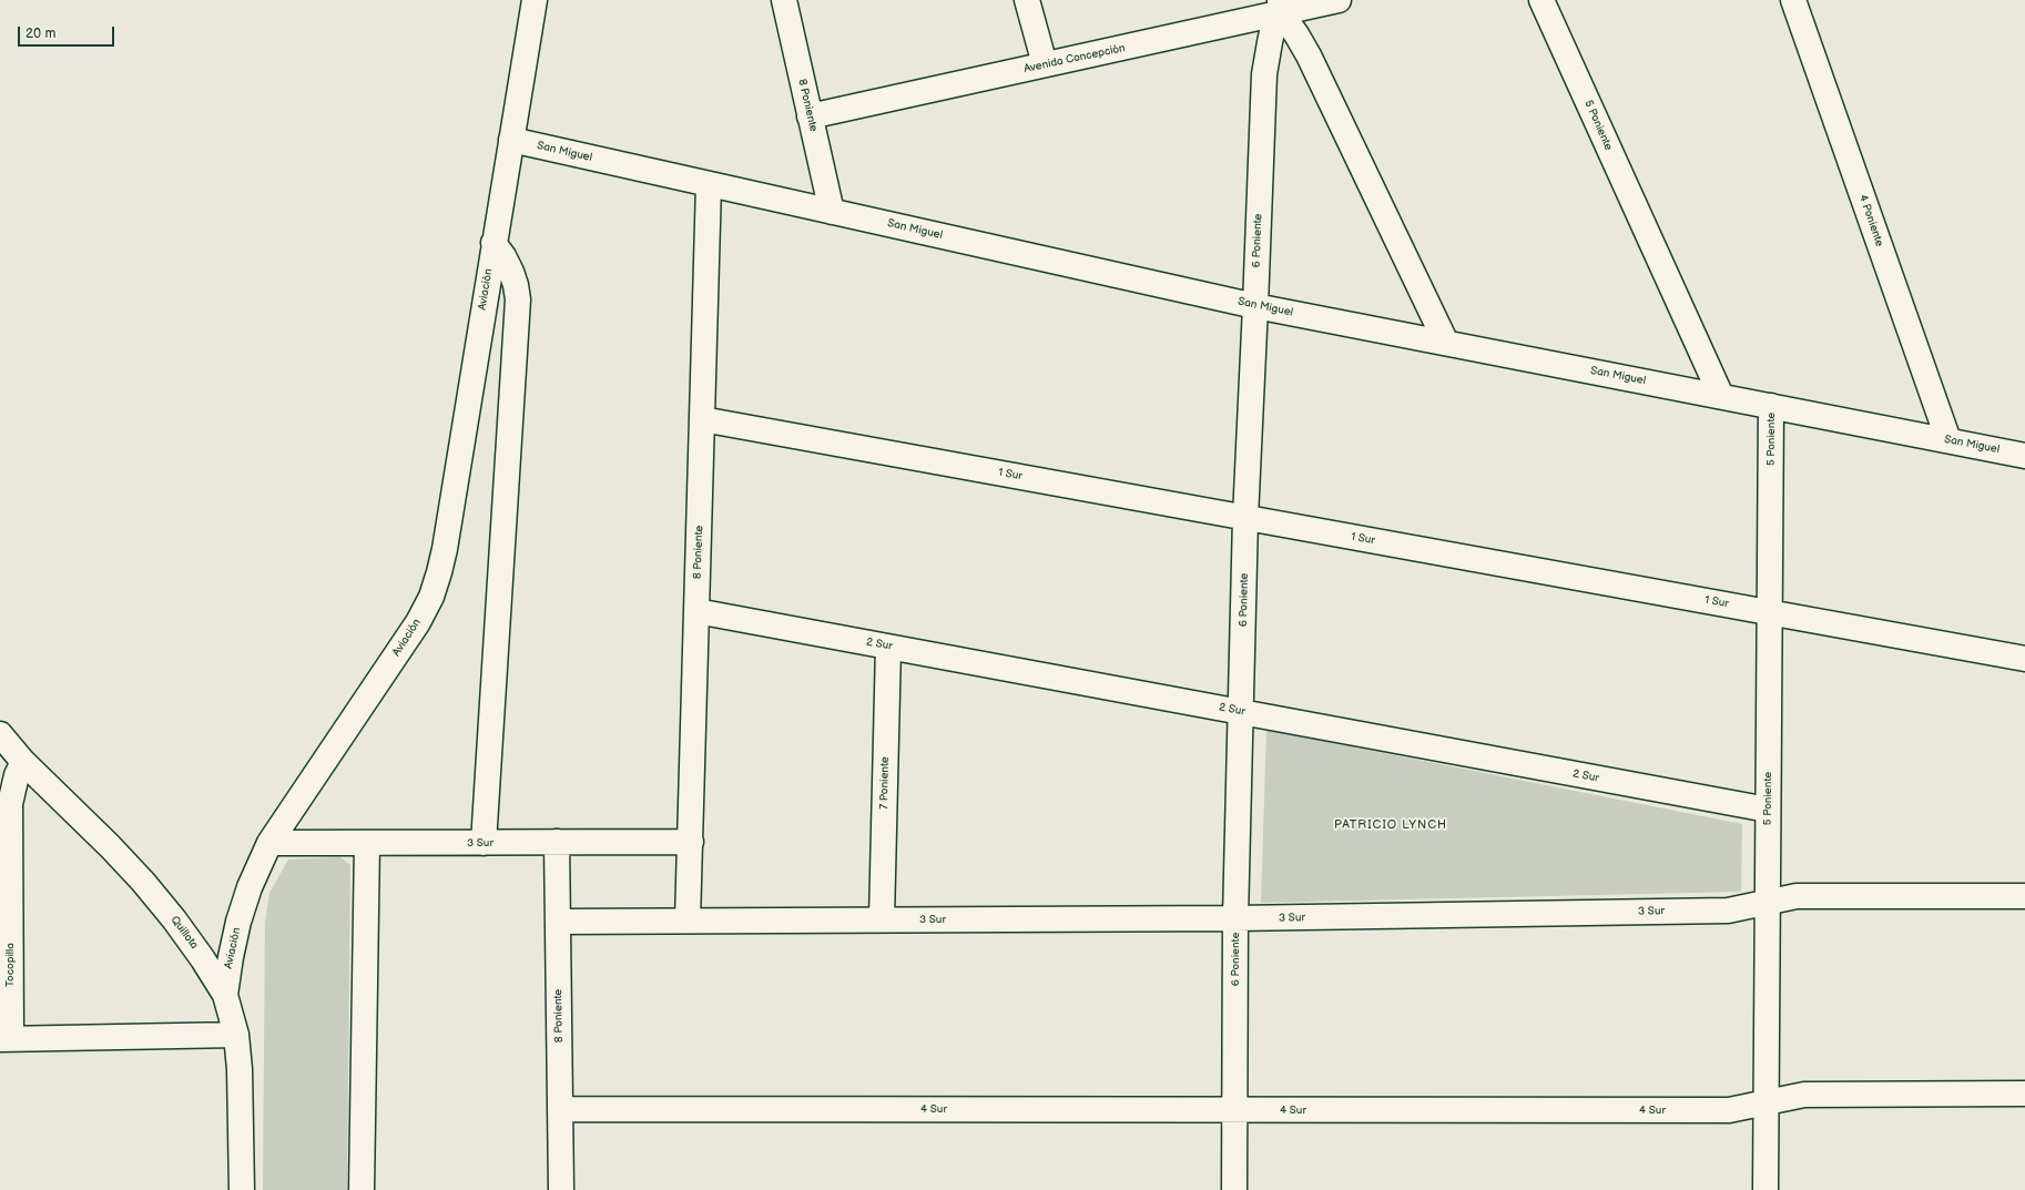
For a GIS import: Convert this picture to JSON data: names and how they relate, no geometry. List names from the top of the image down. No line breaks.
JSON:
{"streets":{"street":["Avenida Concepción","8 Poniente","5 Poniente","San Miguel","4 Poniente","6 Poniente","Aviación","1 Sur","2 Sur","7 Poniente","3 Sur","Quillota","Tocopilla","4 Sur"]},"crossings":[["Avenida Concepción","8 Poniente"],["Avenida Concepción","6 Poniente"],["8 Poniente","San Miguel"],["8 Poniente","1 Sur"],["8 Poniente","2 Sur"],["8 Poniente","3 Sur"],["8 Poniente","4 Sur"],["5 Poniente","San Miguel"],["5 Poniente","1 Sur"],["5 Poniente","2 Sur"],["5 Poniente","3 Sur"],["5 Poniente","4 Sur"],["San Miguel","4 Poniente"],["San Miguel","6 Poniente"],["San Miguel","Aviación"],["6 Poniente","1 Sur"],["6 Poniente","2 Sur"],["6 Poniente","3 Sur"],["6 Poniente","4 Sur"],["Aviación","3 Sur"],["Aviación","Quillota"],["2 Sur","7 Poniente"],["7 Poniente","3 Sur"],["Quillota","Tocopilla"]],"districts":["PATRICIO LYNCH"],"scale_bar":"20 m"}
